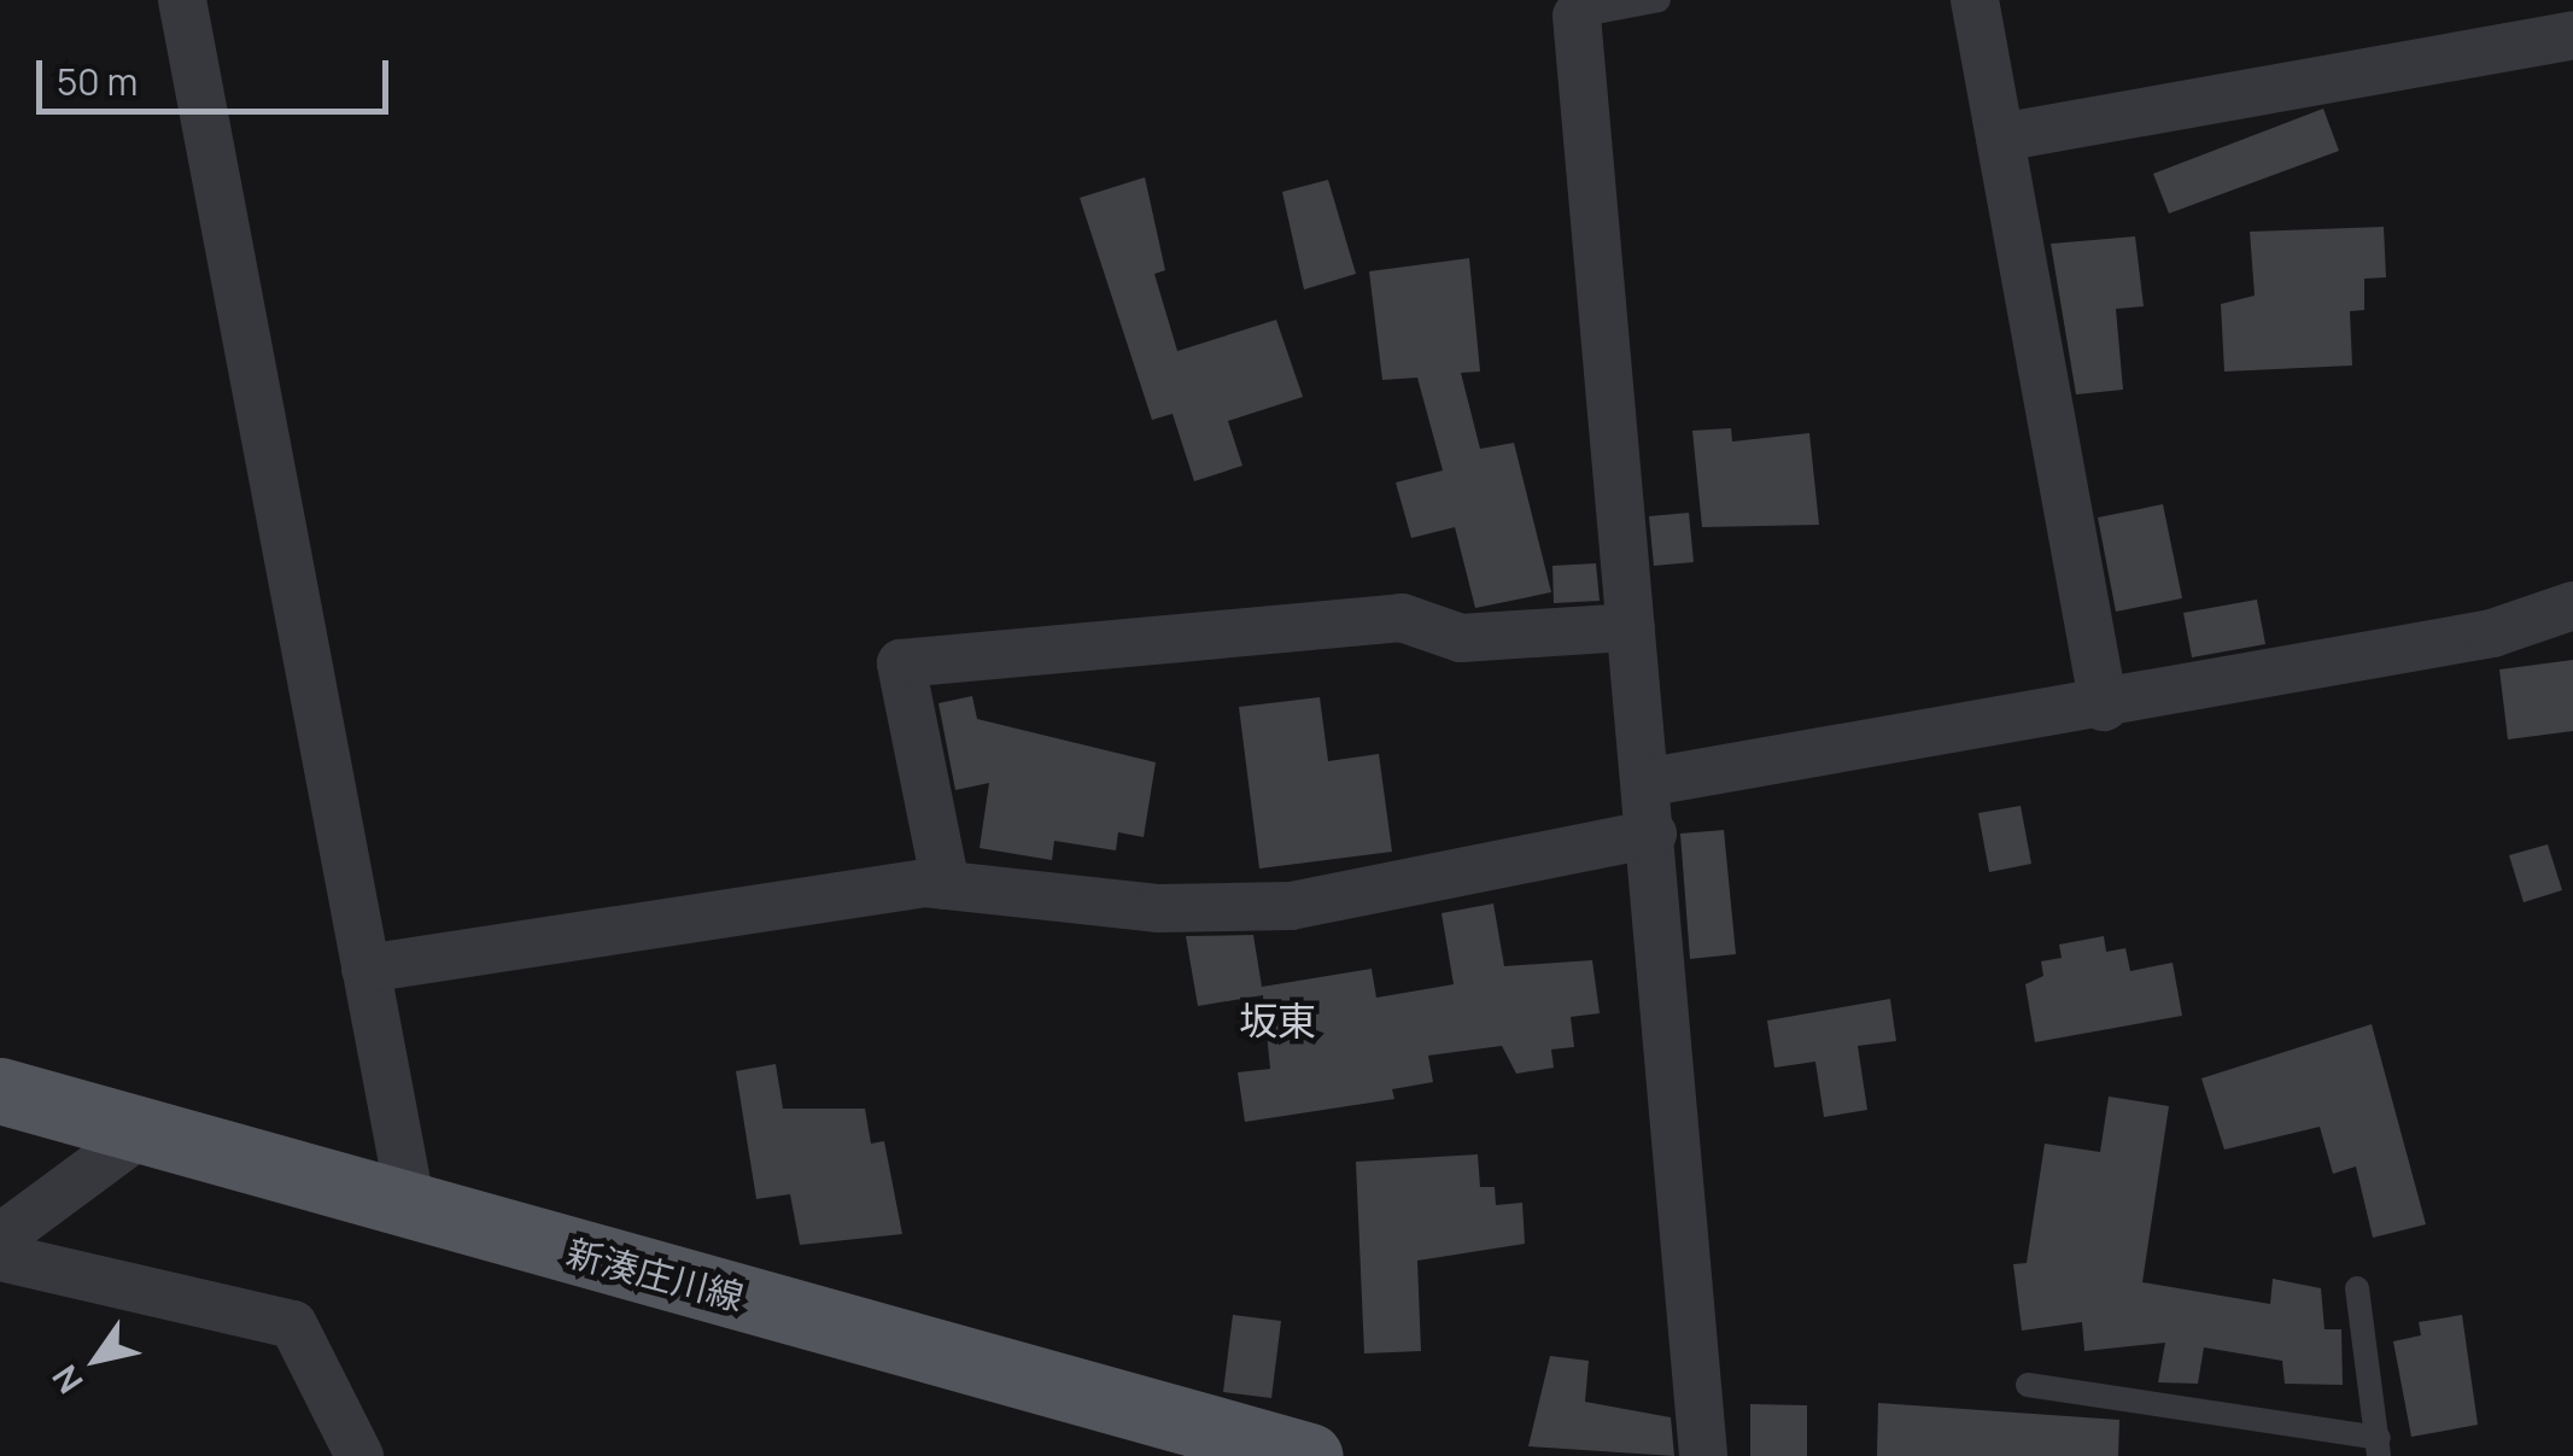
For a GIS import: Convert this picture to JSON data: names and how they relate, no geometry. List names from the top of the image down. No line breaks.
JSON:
{"streets":{"main road":["新湊庄川線"]},"districts":["坂東"],"scale_bar":"50 m","north":"bottom left"}
